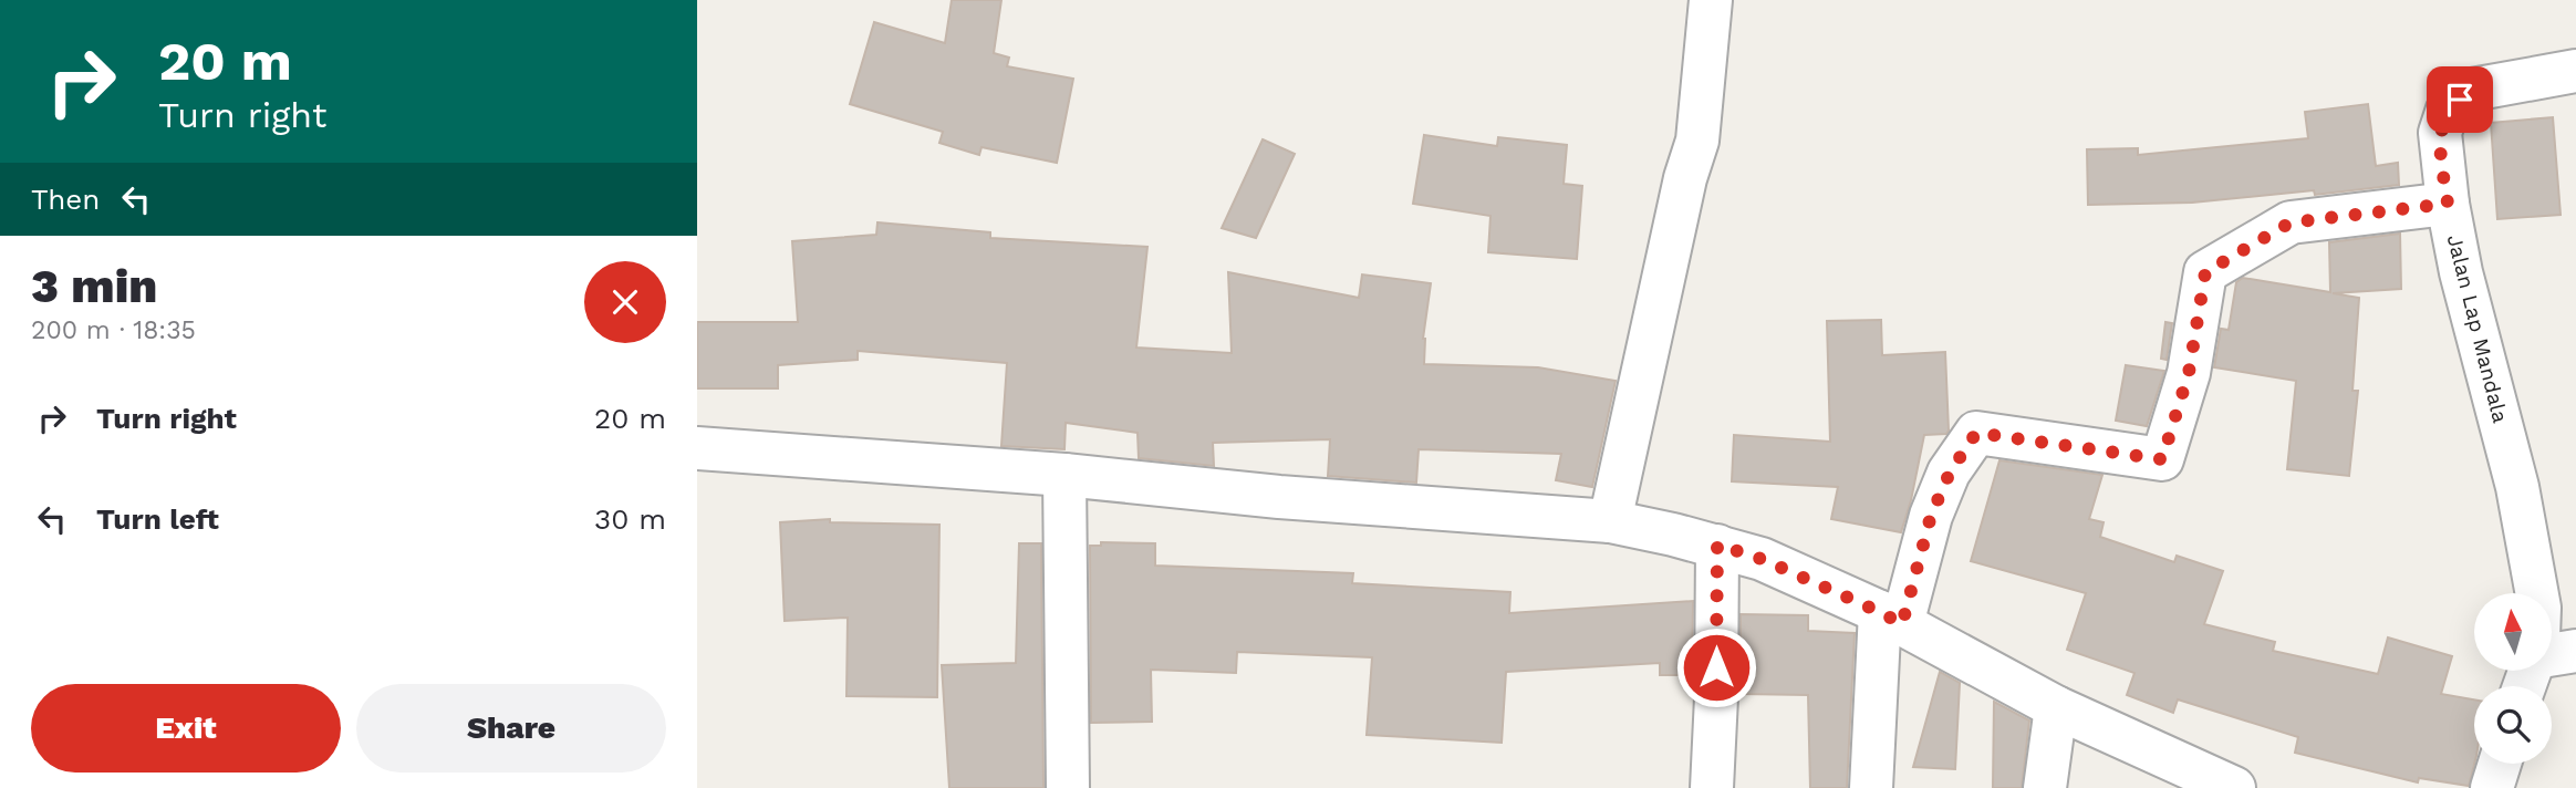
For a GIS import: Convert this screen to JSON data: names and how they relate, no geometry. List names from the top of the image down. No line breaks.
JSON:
{"streets":{"street":["Jalan Lap Mandala"]},"north":"top","page":{"turn":["20 m","Turn right"],"then":"Then","heading":["3 min","200 m · 18:35"],"list":[{"name":"Turn right","value":"20 m"},{"name":"Turn left","value":"30 m"}],"buttons":["Exit","Share"]}}
